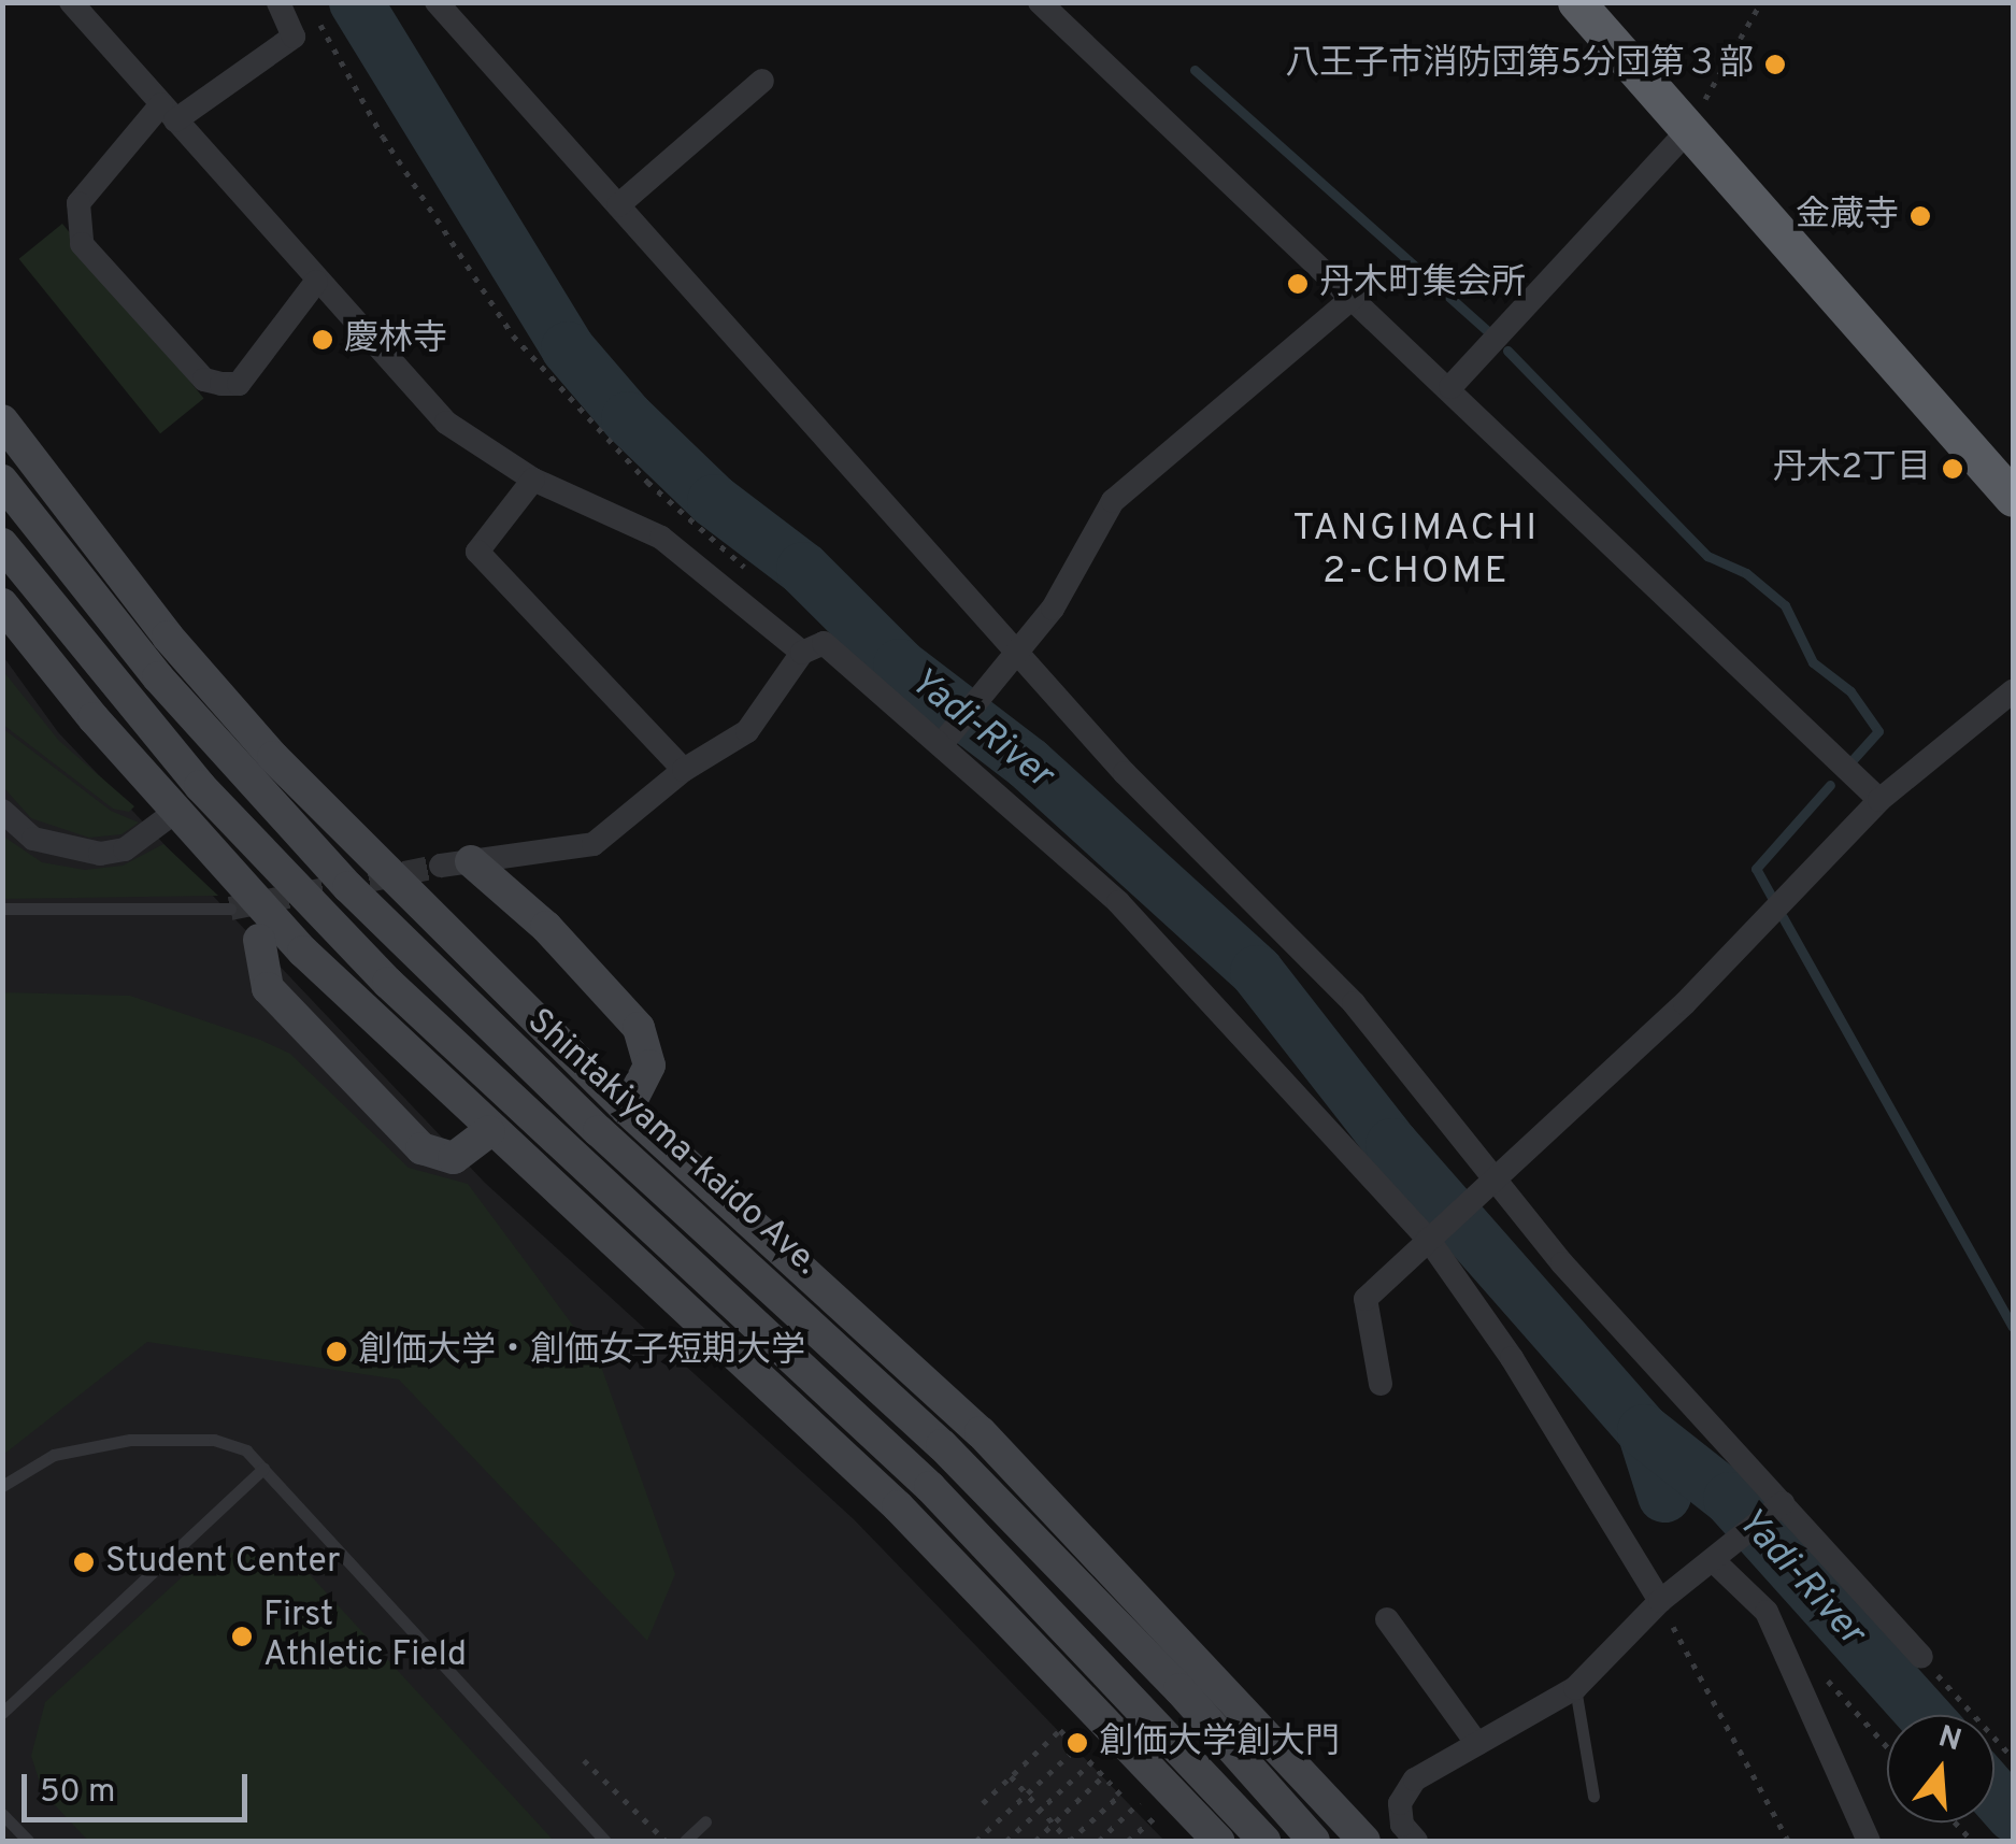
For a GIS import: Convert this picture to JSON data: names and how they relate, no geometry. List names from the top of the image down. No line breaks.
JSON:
{"streets":{"main road":["Shintakiyama-kaido Ave."]},"districts":["TANGIMACHI 2-CHOME"],"water":["Yadi-River"],"places":["八王子市消防団第5分団第３部","金蔵寺","丹木町集会所","慶林寺","丹木2丁目","創価大学・創価女子短期大学","Student Center","First Athletic Field","創価大学創大門"],"scale_bar":"50 m","north":"top"}
